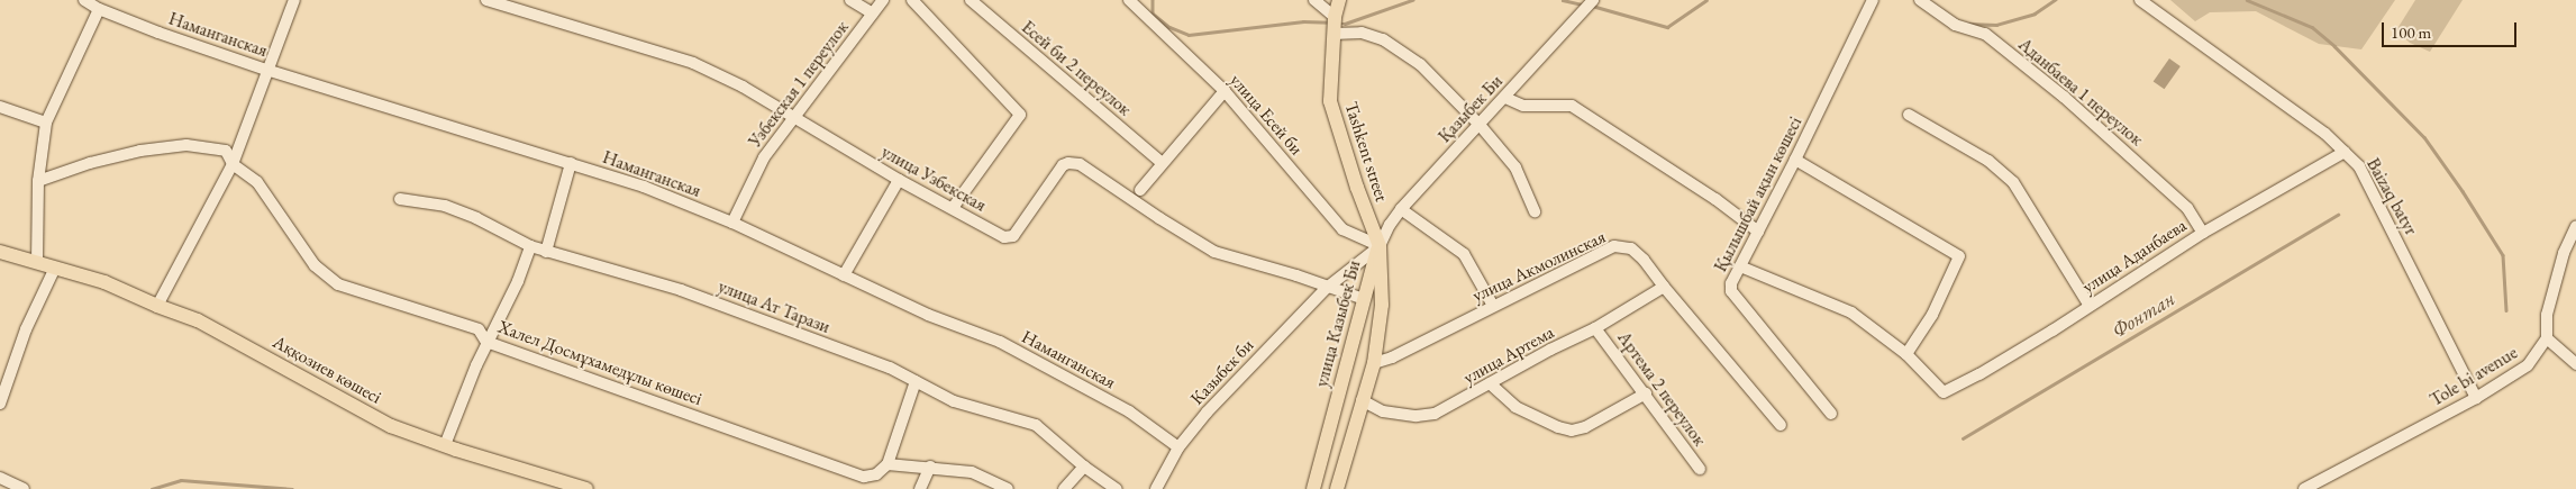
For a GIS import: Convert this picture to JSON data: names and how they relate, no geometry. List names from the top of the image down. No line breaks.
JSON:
{"streets":{"main road":["Tashkent street","улица Казыбек Би","Аққозиев көшесі"],"street":["Наманганская","Есей би 2 переулок","Узбекская 1 переулок","Аданбаева 1 переулок","Қазыбек Би","улица Есей би","улица Узбекская","Қылышбай ақын көшесі","Baizaq batyr","улица Аданбаева","улица Акмолинская","улица Ат Тарази","улица Артема","Халел Досмұхамедұлы көшесі","Казыбек би","Tole bi avenue","Артема 2 переулок"]},"crossings":[["Наманганская","Узбекская 1 переулок"],["Наманганская","Казыбек би"],["Узбекская 1 переулок","улица Узбекская"],["Аданбаева 1 переулок","улица Аданбаева"],["Қазыбек Би","улица Есей би"],["Қазыбек Би","Tashkent street"],["Қазыбек Би","улица Казыбек Би"],["Қазыбек Би","Казыбек би"],["улица Есей би","Tashkent street"],["улица Есей би","улица Казыбек Би"],["улица Есей би","Казыбек би"],["Tashkent street","улица Казыбек Би"],["Tashkent street","Казыбек би"],["улица Узбекская","Казыбек би"],["Baizaq batyr","улица Аданбаева"],["Baizaq batyr","Tole bi avenue"],["улица Акмолинская","улица Казыбек Би"],["улица Акмолинская","улица Артема"],["улица Казыбек Би","улица Артема"],["улица Казыбек Би","Казыбек би"],["улица Артема","Артема 2 переулок"]],"water":["Фонтан"],"scale_bar":"100 m"}
